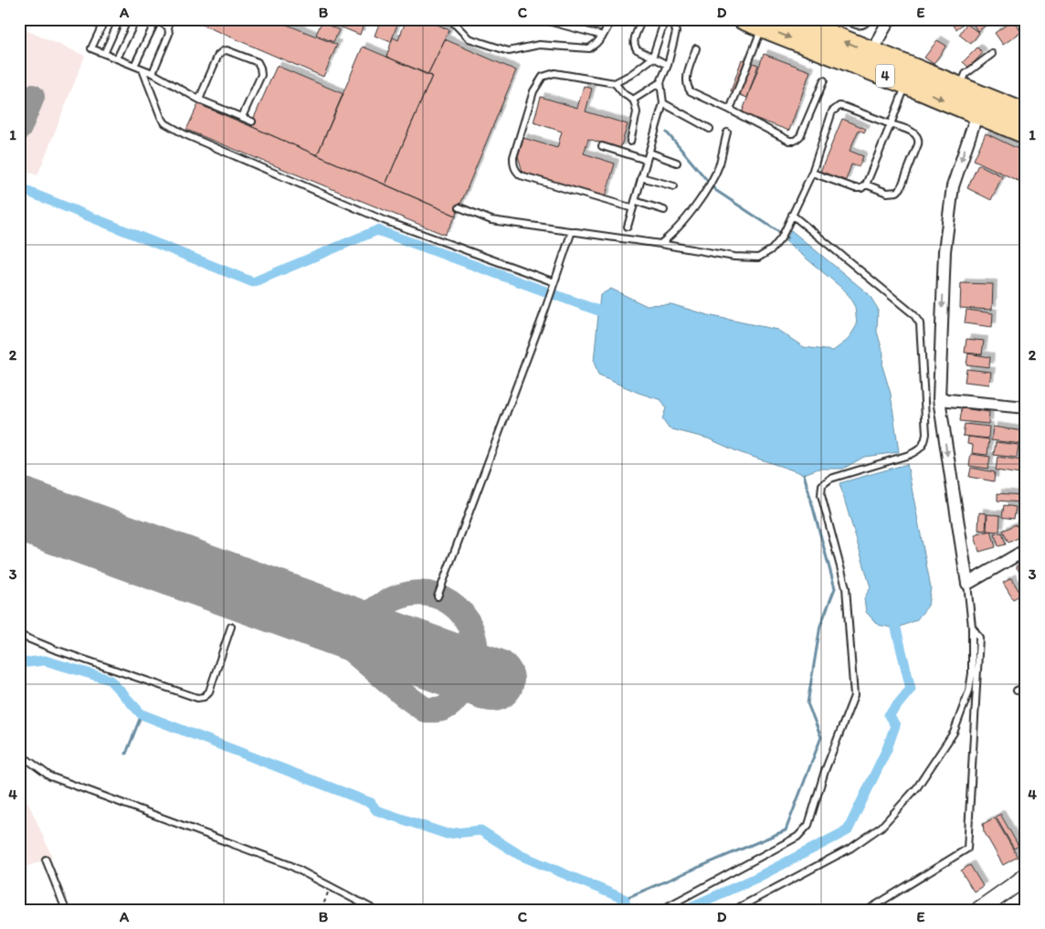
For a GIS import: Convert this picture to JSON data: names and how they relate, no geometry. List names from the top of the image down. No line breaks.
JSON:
{"streets":{"highway":["4"]},"grid":{"columns":["A","B","C","D","E"],"rows":["1","2","3","4"]}}
